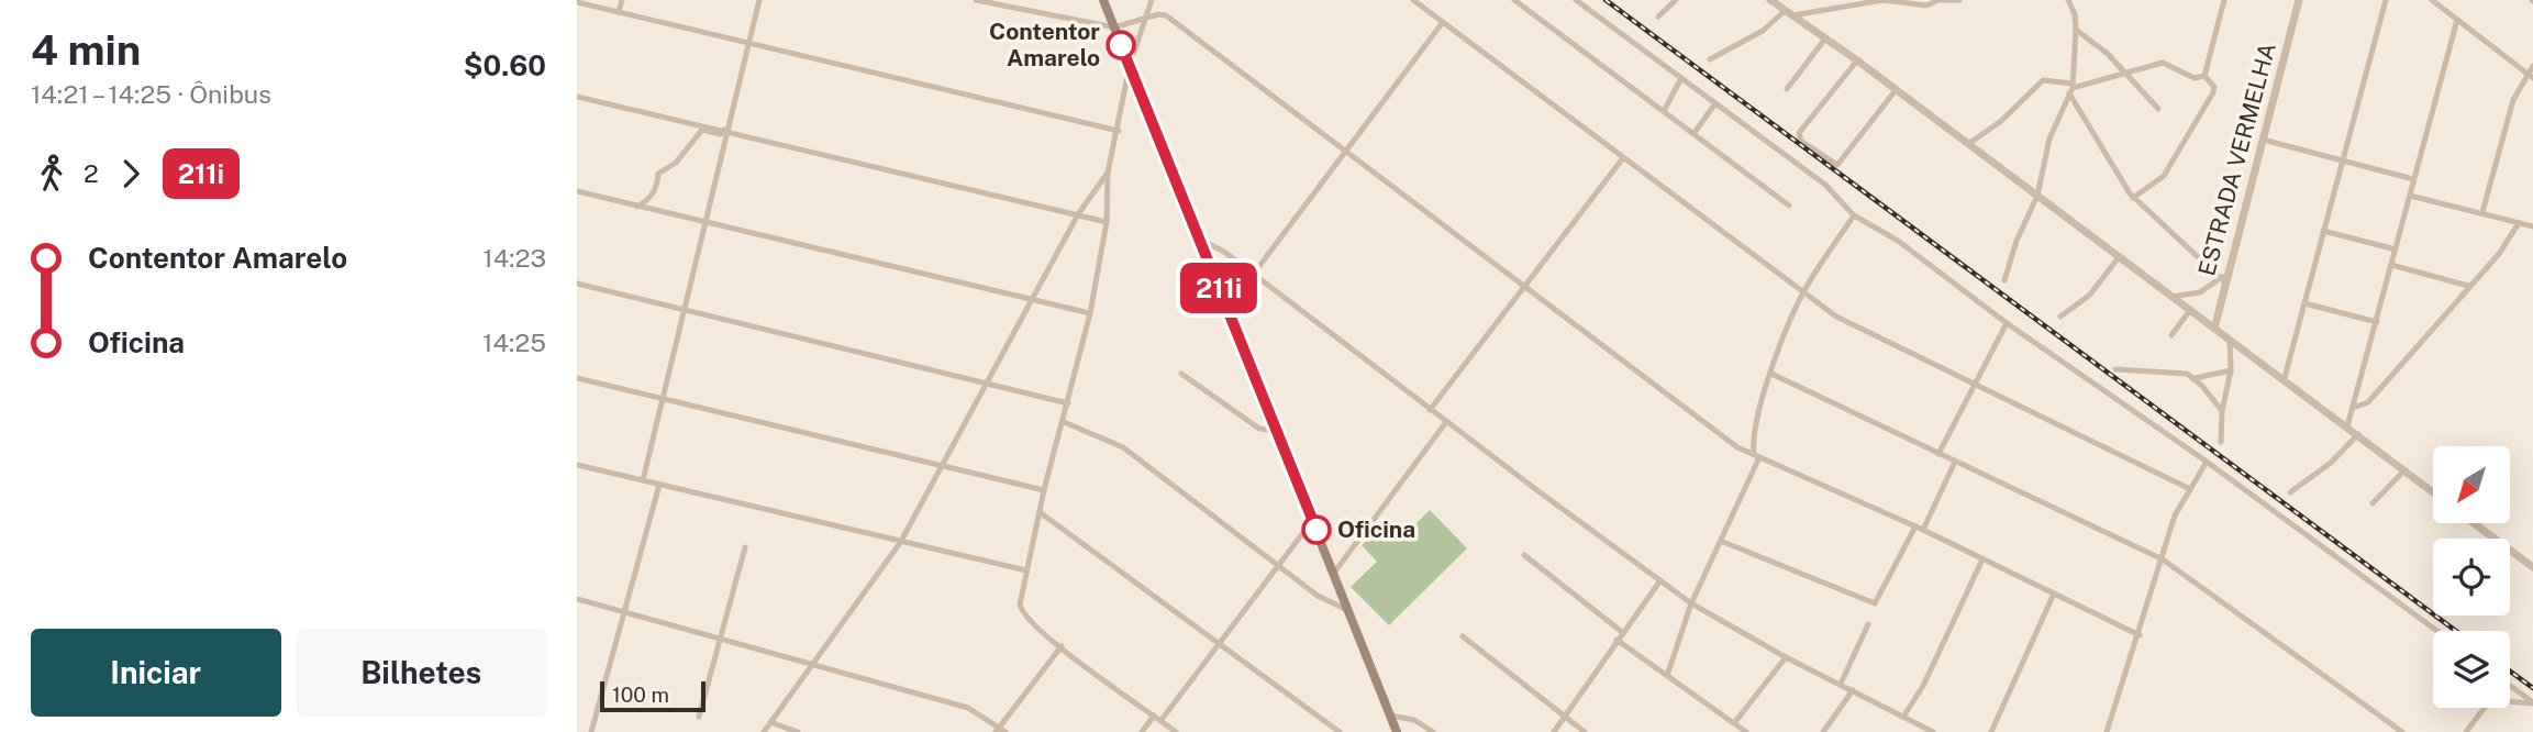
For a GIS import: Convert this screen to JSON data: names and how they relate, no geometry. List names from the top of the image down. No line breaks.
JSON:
{"streets":{"street":["ESTRADA VERMELHA"]},"places":["Contentor Amarelo","Oficina"],"lines":["bus line 211i"],"scale_bar":"100 m","north":"bottom left","page":{"heading":["4 min","14:21 – 14:25 · Ônibus","$0.60"],"on_map":"211i","legs":["2","211i"],"list":[{"name":"Contentor Amarelo","value":"14:23"},{"name":"Oficina","value":"14:25"}],"buttons":["Iniciar","Bilhetes"],"scale":"100 m"}}
